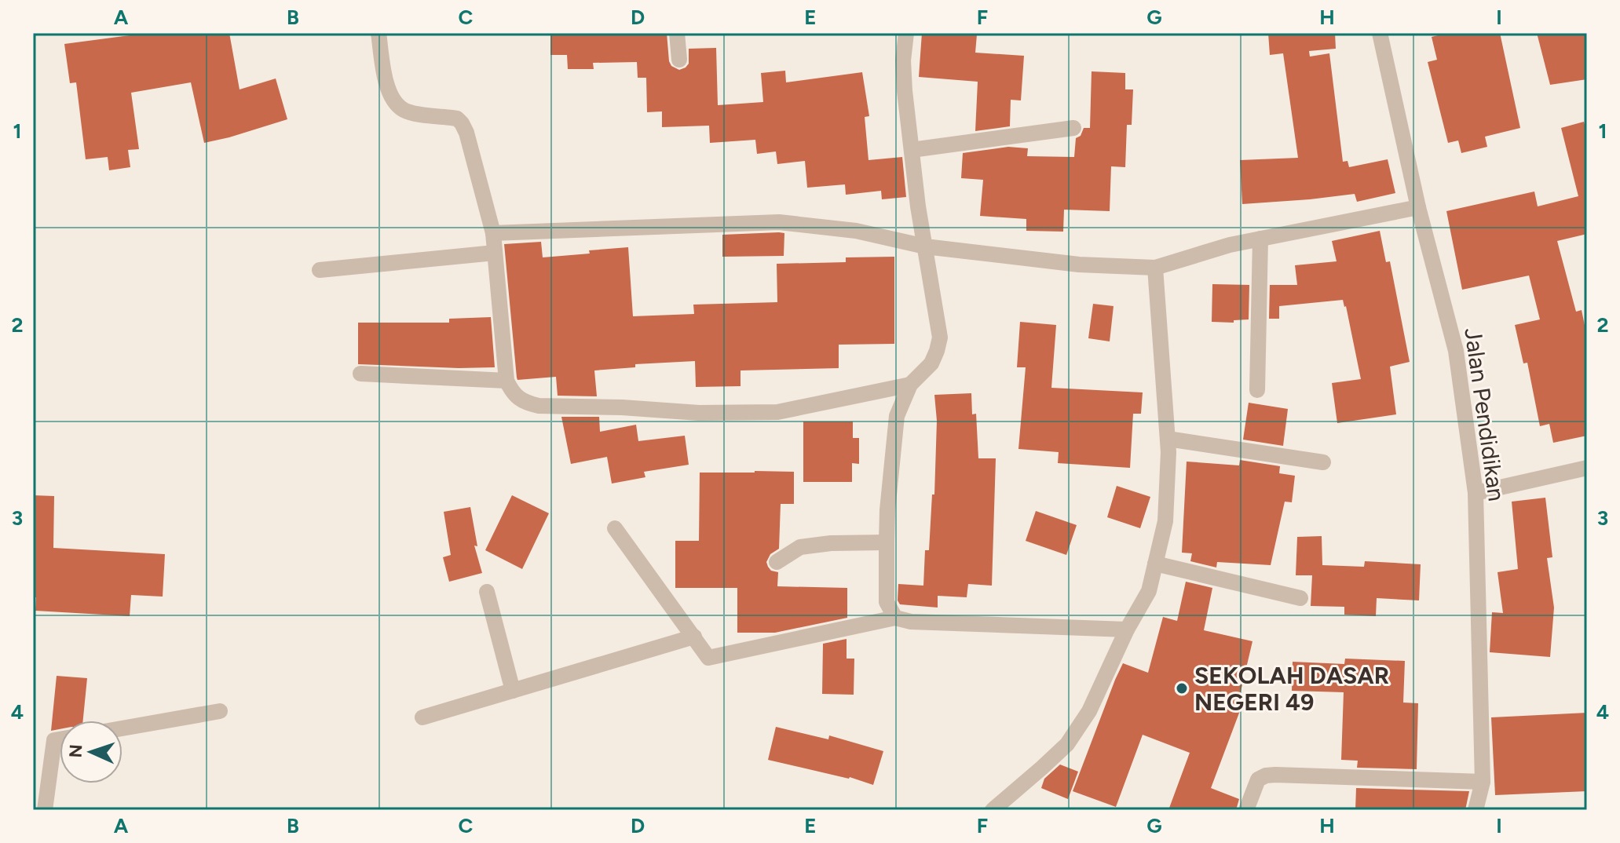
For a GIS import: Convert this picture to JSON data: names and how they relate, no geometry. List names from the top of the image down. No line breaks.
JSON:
{"streets":{"street":["Jalan Pendidikan"]},"places":["SEKOLAH DASAR NEGERI 49"],"north":"left","grid":{"columns":["A","B","C","D","E","F","G","H","I"],"rows":["1","2","3","4"]}}
